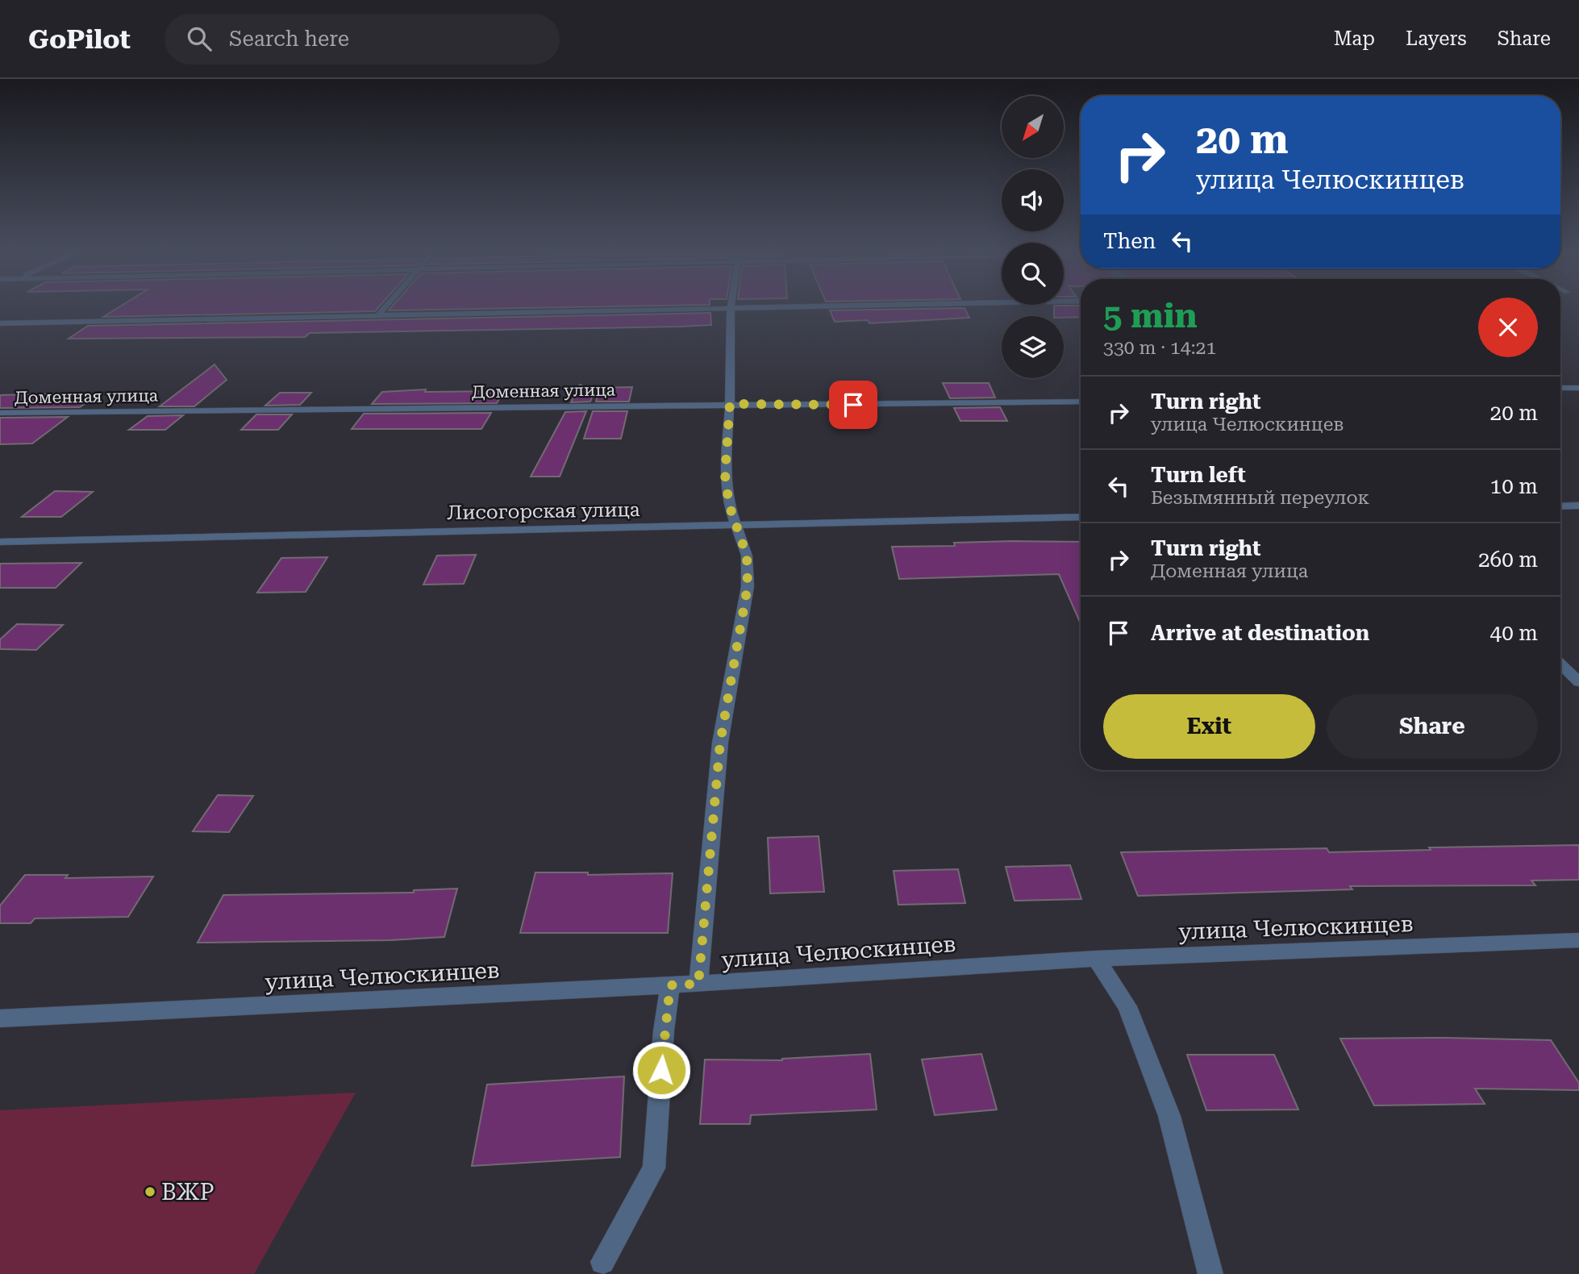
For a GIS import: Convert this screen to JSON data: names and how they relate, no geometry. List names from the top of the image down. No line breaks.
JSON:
{"streets":{"street":["Доменная улица","Лисогорская улица","улица Челюскинцев"]},"places":["ВЖР"],"north":"bottom left","page":{"header":"GoPilot","search":"Search here","nav":["Map","Layers","Share"],"turn":["20 m","улица Челюскинцев"],"then":"Then","heading":["5 min","330 m · 14:21"],"list":[{"name":"Turn right","note":"улица Челюскинцев","value":"20 m"},{"name":"Turn left","note":"Безымянный переулок","value":"10 m"},{"name":"Turn right","note":"Доменная улица","value":"260 m"},{"name":"Arrive at destination","value":"40 m"}],"buttons":["Exit","Share"]}}
